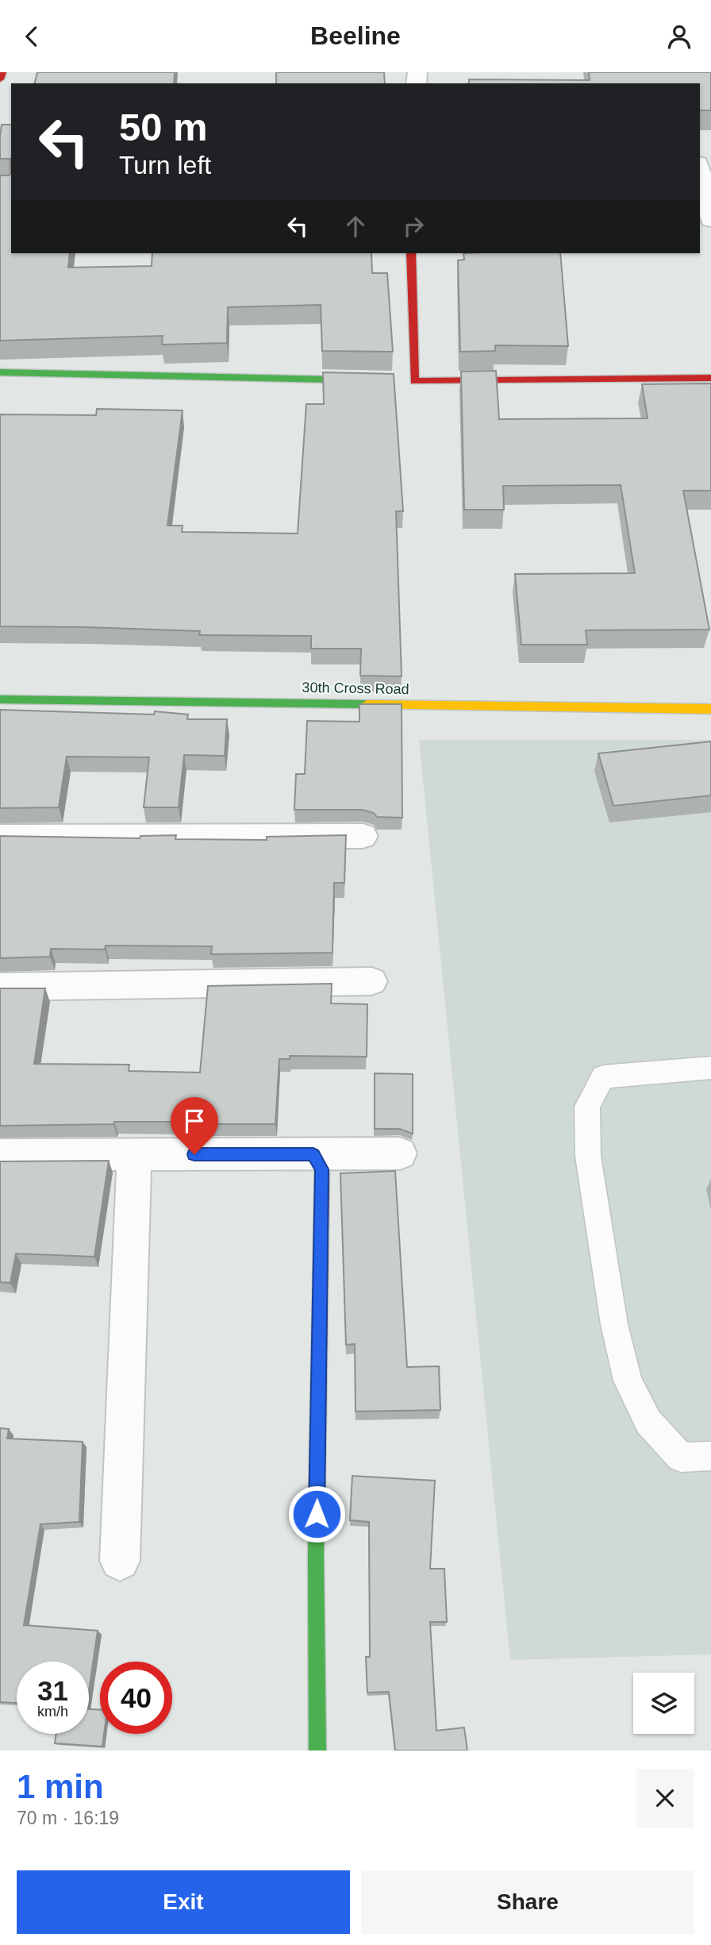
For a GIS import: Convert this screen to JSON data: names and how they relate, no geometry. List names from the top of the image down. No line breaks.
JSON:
{"streets":{"street":["30th Cross Road"]},"page":{"header":"Beeline","turn":["50 m","Turn left"],"speed":"31 km/h","limit":"40","heading":["1 min","70 m · 16:19"],"buttons":["Exit","Share"]}}
